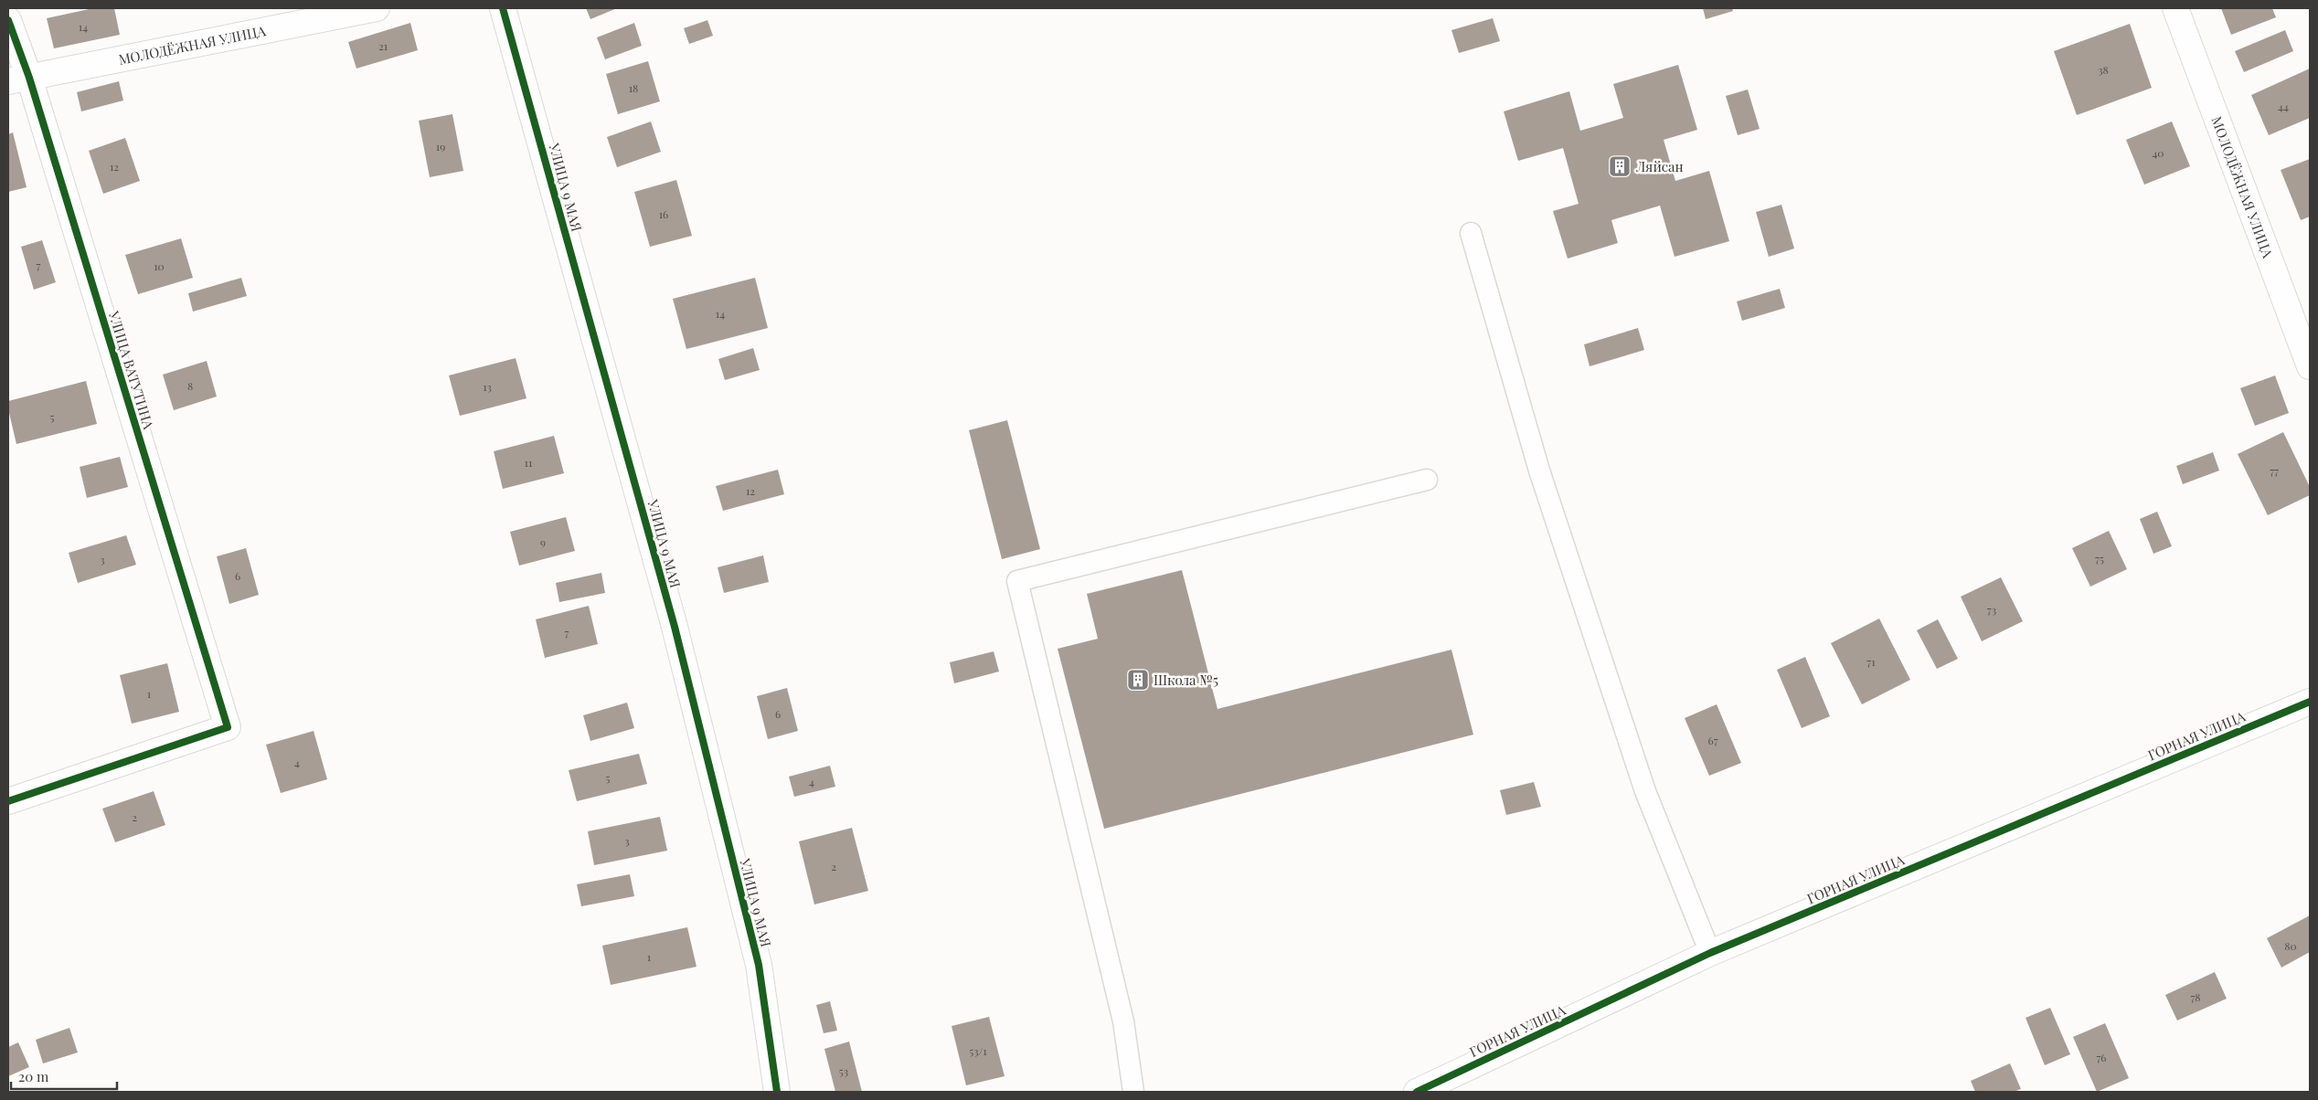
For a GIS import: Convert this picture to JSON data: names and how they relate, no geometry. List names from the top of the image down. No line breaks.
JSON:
{"streets":{"street":["МОЛОДЁЖНАЯ УЛИЦА","УЛИЦА 9 МАЯ","УЛИЦА ВАТУТИНА","ГОРНАЯ УЛИЦА"]},"crossings":[["МОЛОДЁЖНАЯ УЛИЦА","УЛИЦА ВАТУТИНА"]],"places":{"building":["Ляйсан","Школа №5"]},"house_numbers":["14","21","38","18","44","19","40","12","16","7","10","14","8","13","5","11","77","12","9","75","3","6","73","7","71","1","6","67","4","5","4","2","3","2","80","1","78","53/1","76","53"],"scale_bar":"20 m"}
